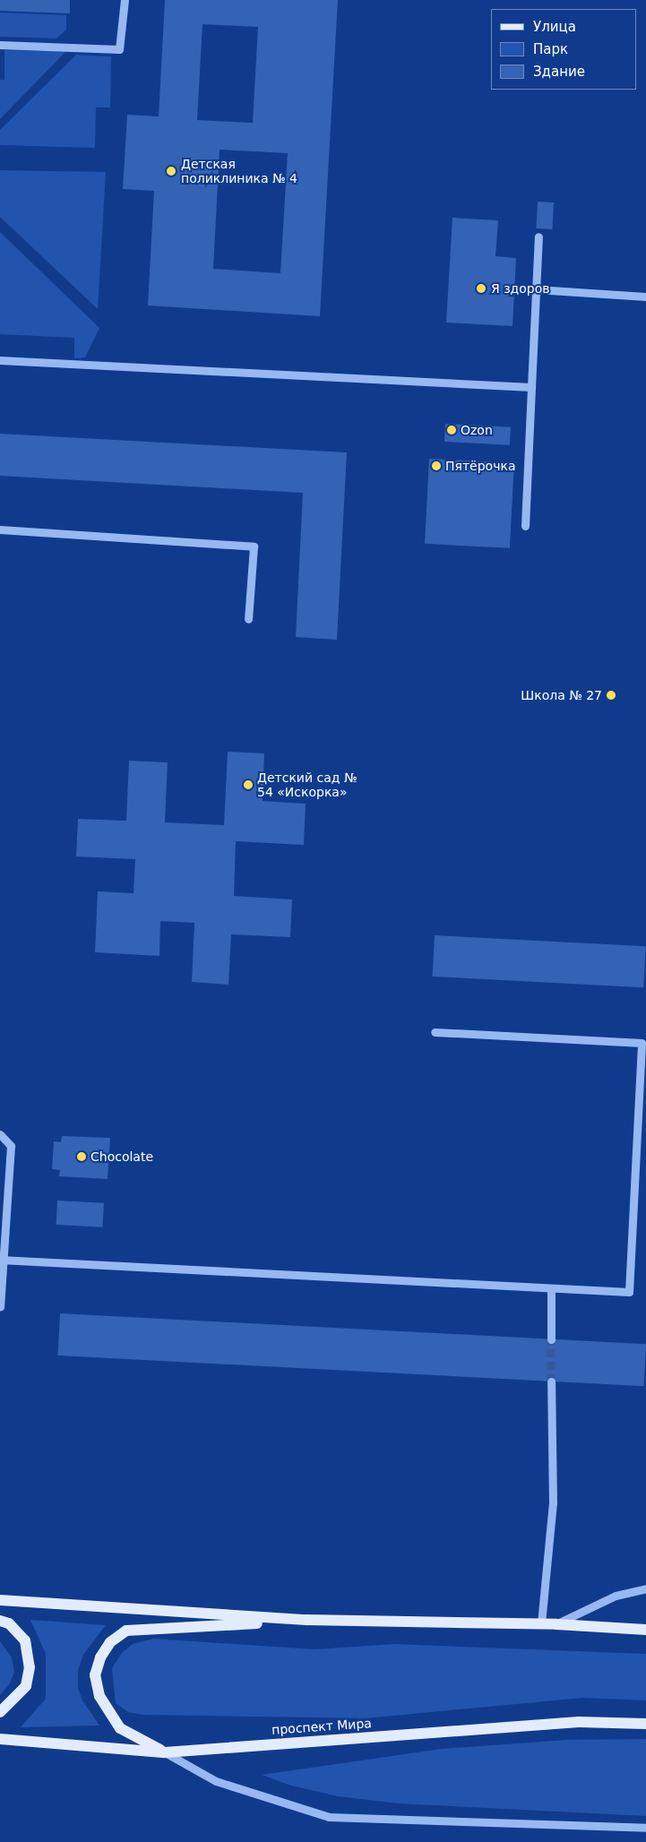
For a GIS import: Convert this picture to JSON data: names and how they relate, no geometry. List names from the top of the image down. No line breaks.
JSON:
{"streets":{"main road":["проспект Мира"]},"places":["Детская поликлиника № 4","Я здоров","Ozon","Пятёрочка","Школа № 27","Детский сад № 54 «Искорка»","Chocolate"],"legend":["Улица","Парк","Здание"]}
